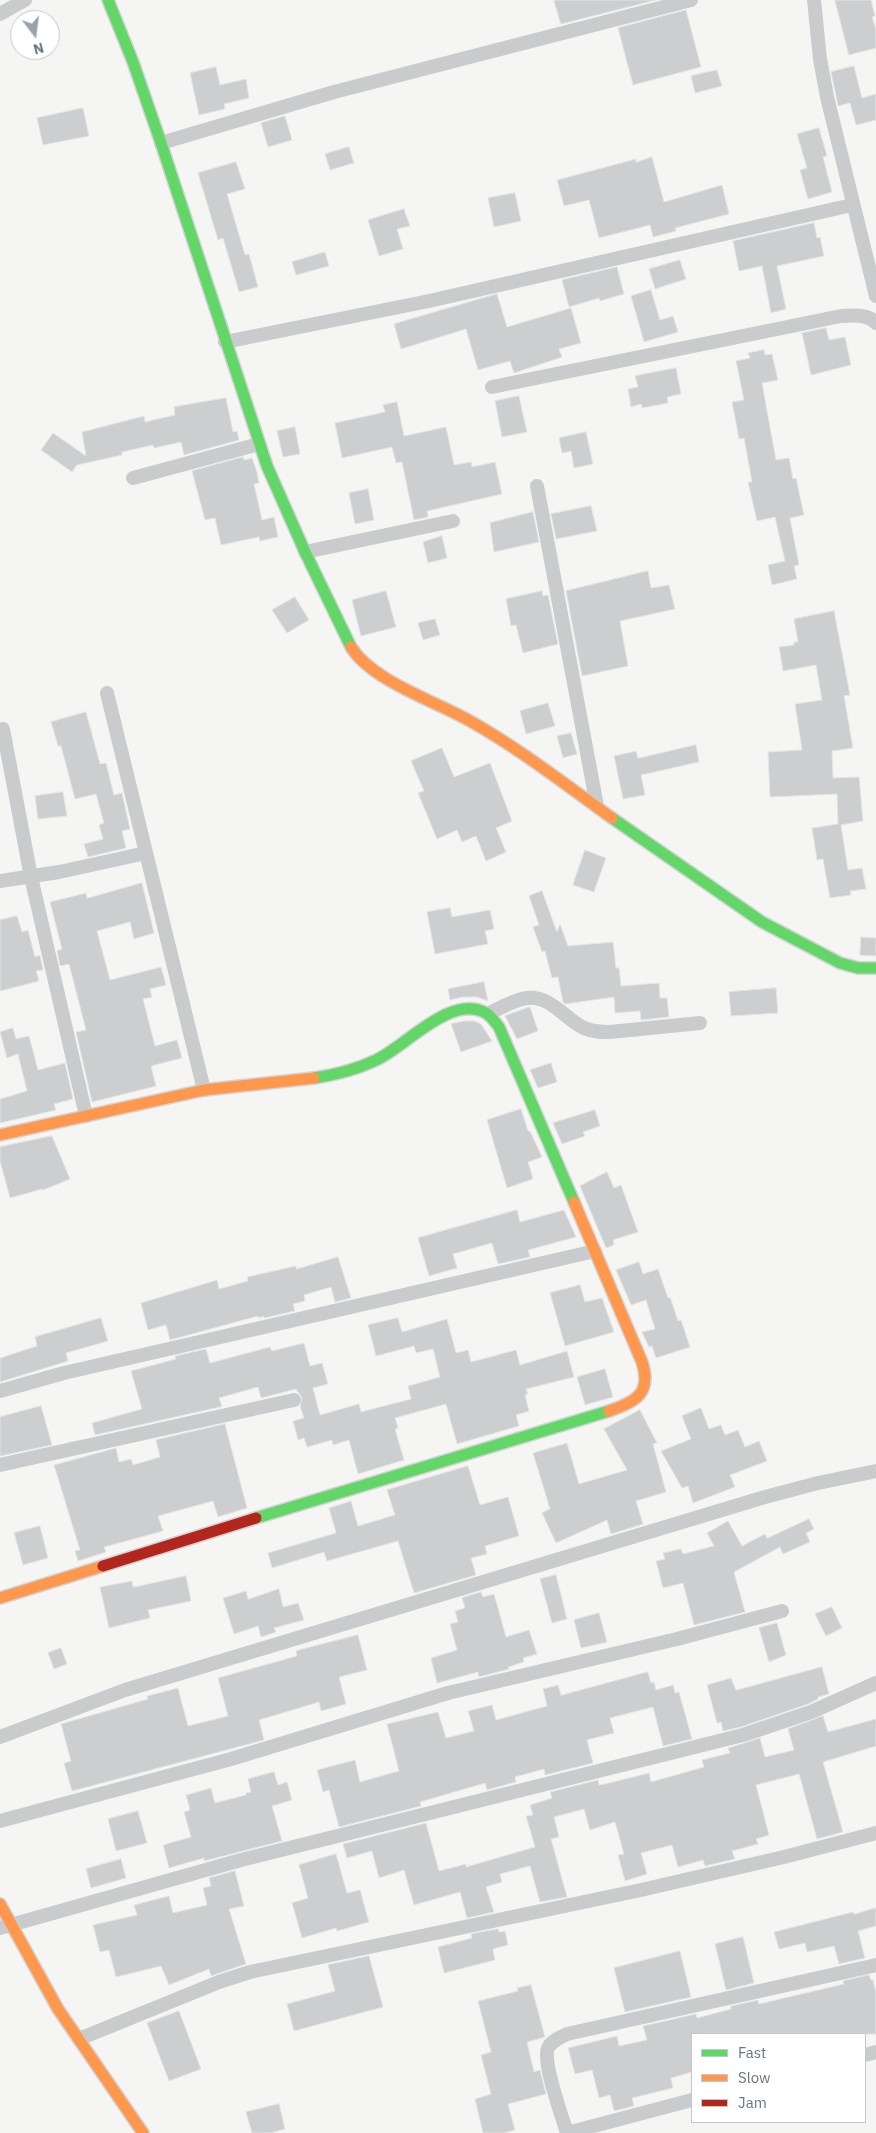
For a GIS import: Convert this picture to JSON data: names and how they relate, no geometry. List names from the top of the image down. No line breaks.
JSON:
{"legend":["Fast","Slow","Jam"],"north":"bottom"}
